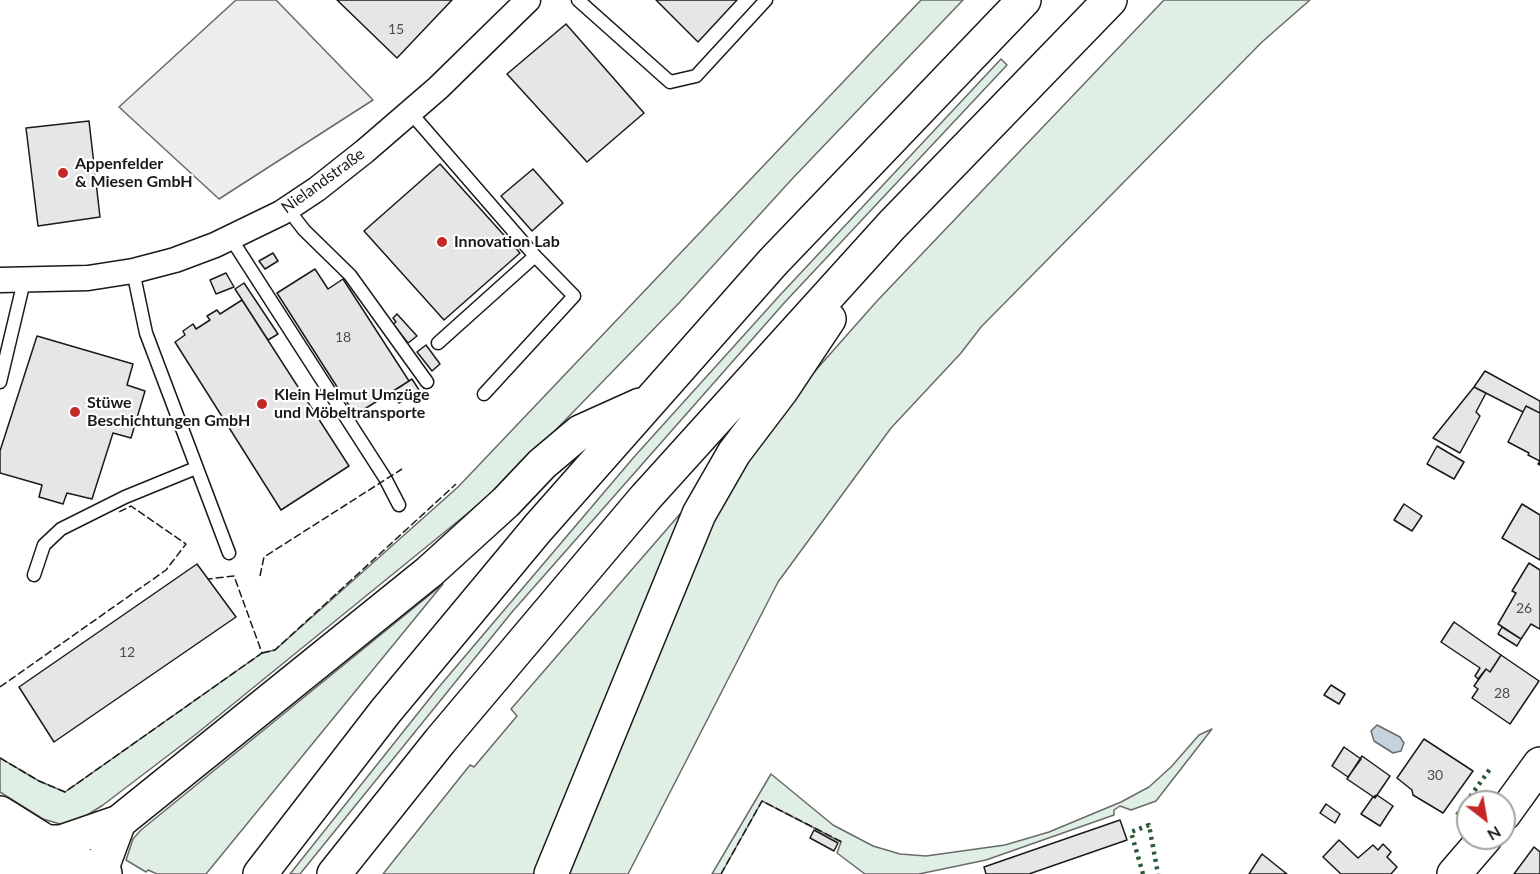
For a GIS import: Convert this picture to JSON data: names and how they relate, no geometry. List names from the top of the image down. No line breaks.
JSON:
{"streets":{"street":["Nielandstraße"]},"places":["Appenfelder & Miesen GmbH","Innovation Lab","Klein Helmut Umzüge und Möbeltransporte","Stüwe Beschichtungen GmbH"],"house_numbers":["15","18","26","12","28","30"],"north":"bottom right"}
